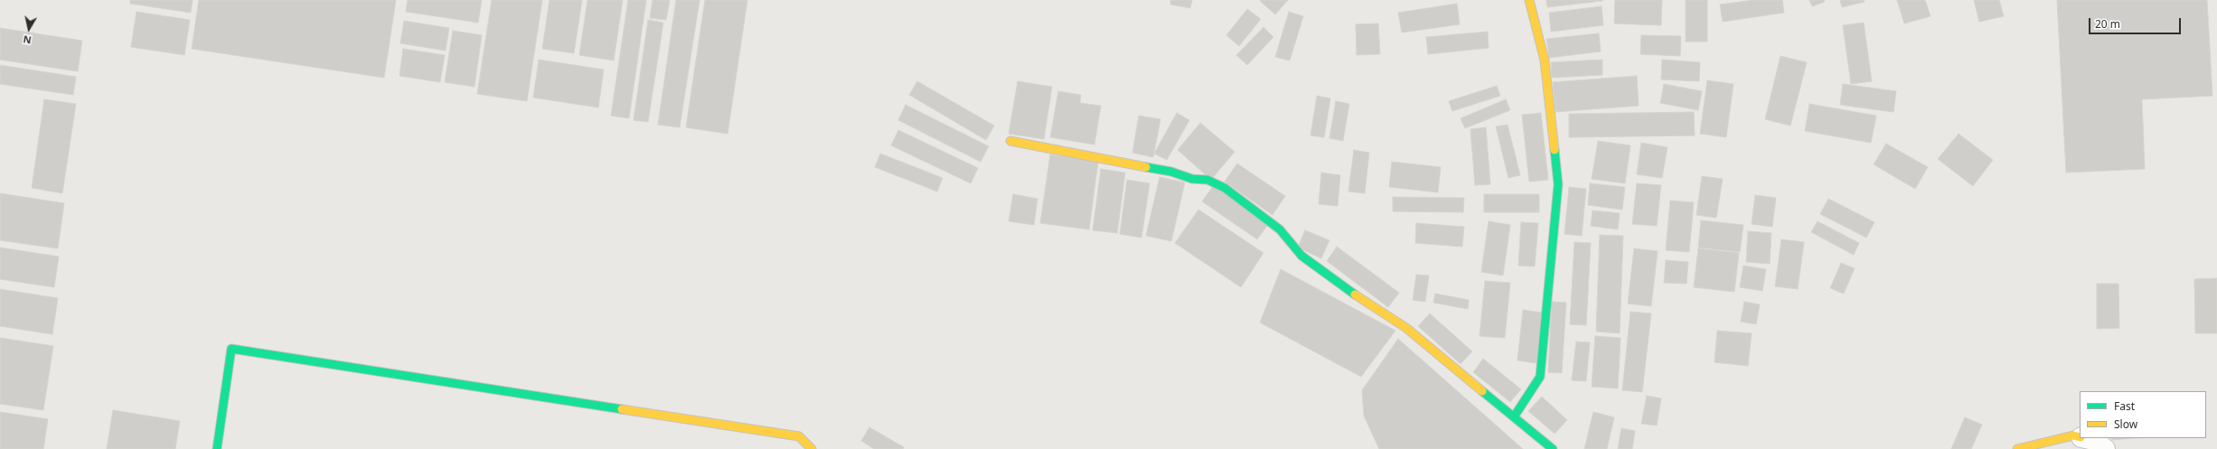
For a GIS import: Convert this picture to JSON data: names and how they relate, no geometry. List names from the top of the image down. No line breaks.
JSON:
{"legend":["Fast","Slow"],"scale_bar":"20 m","north":"bottom"}
